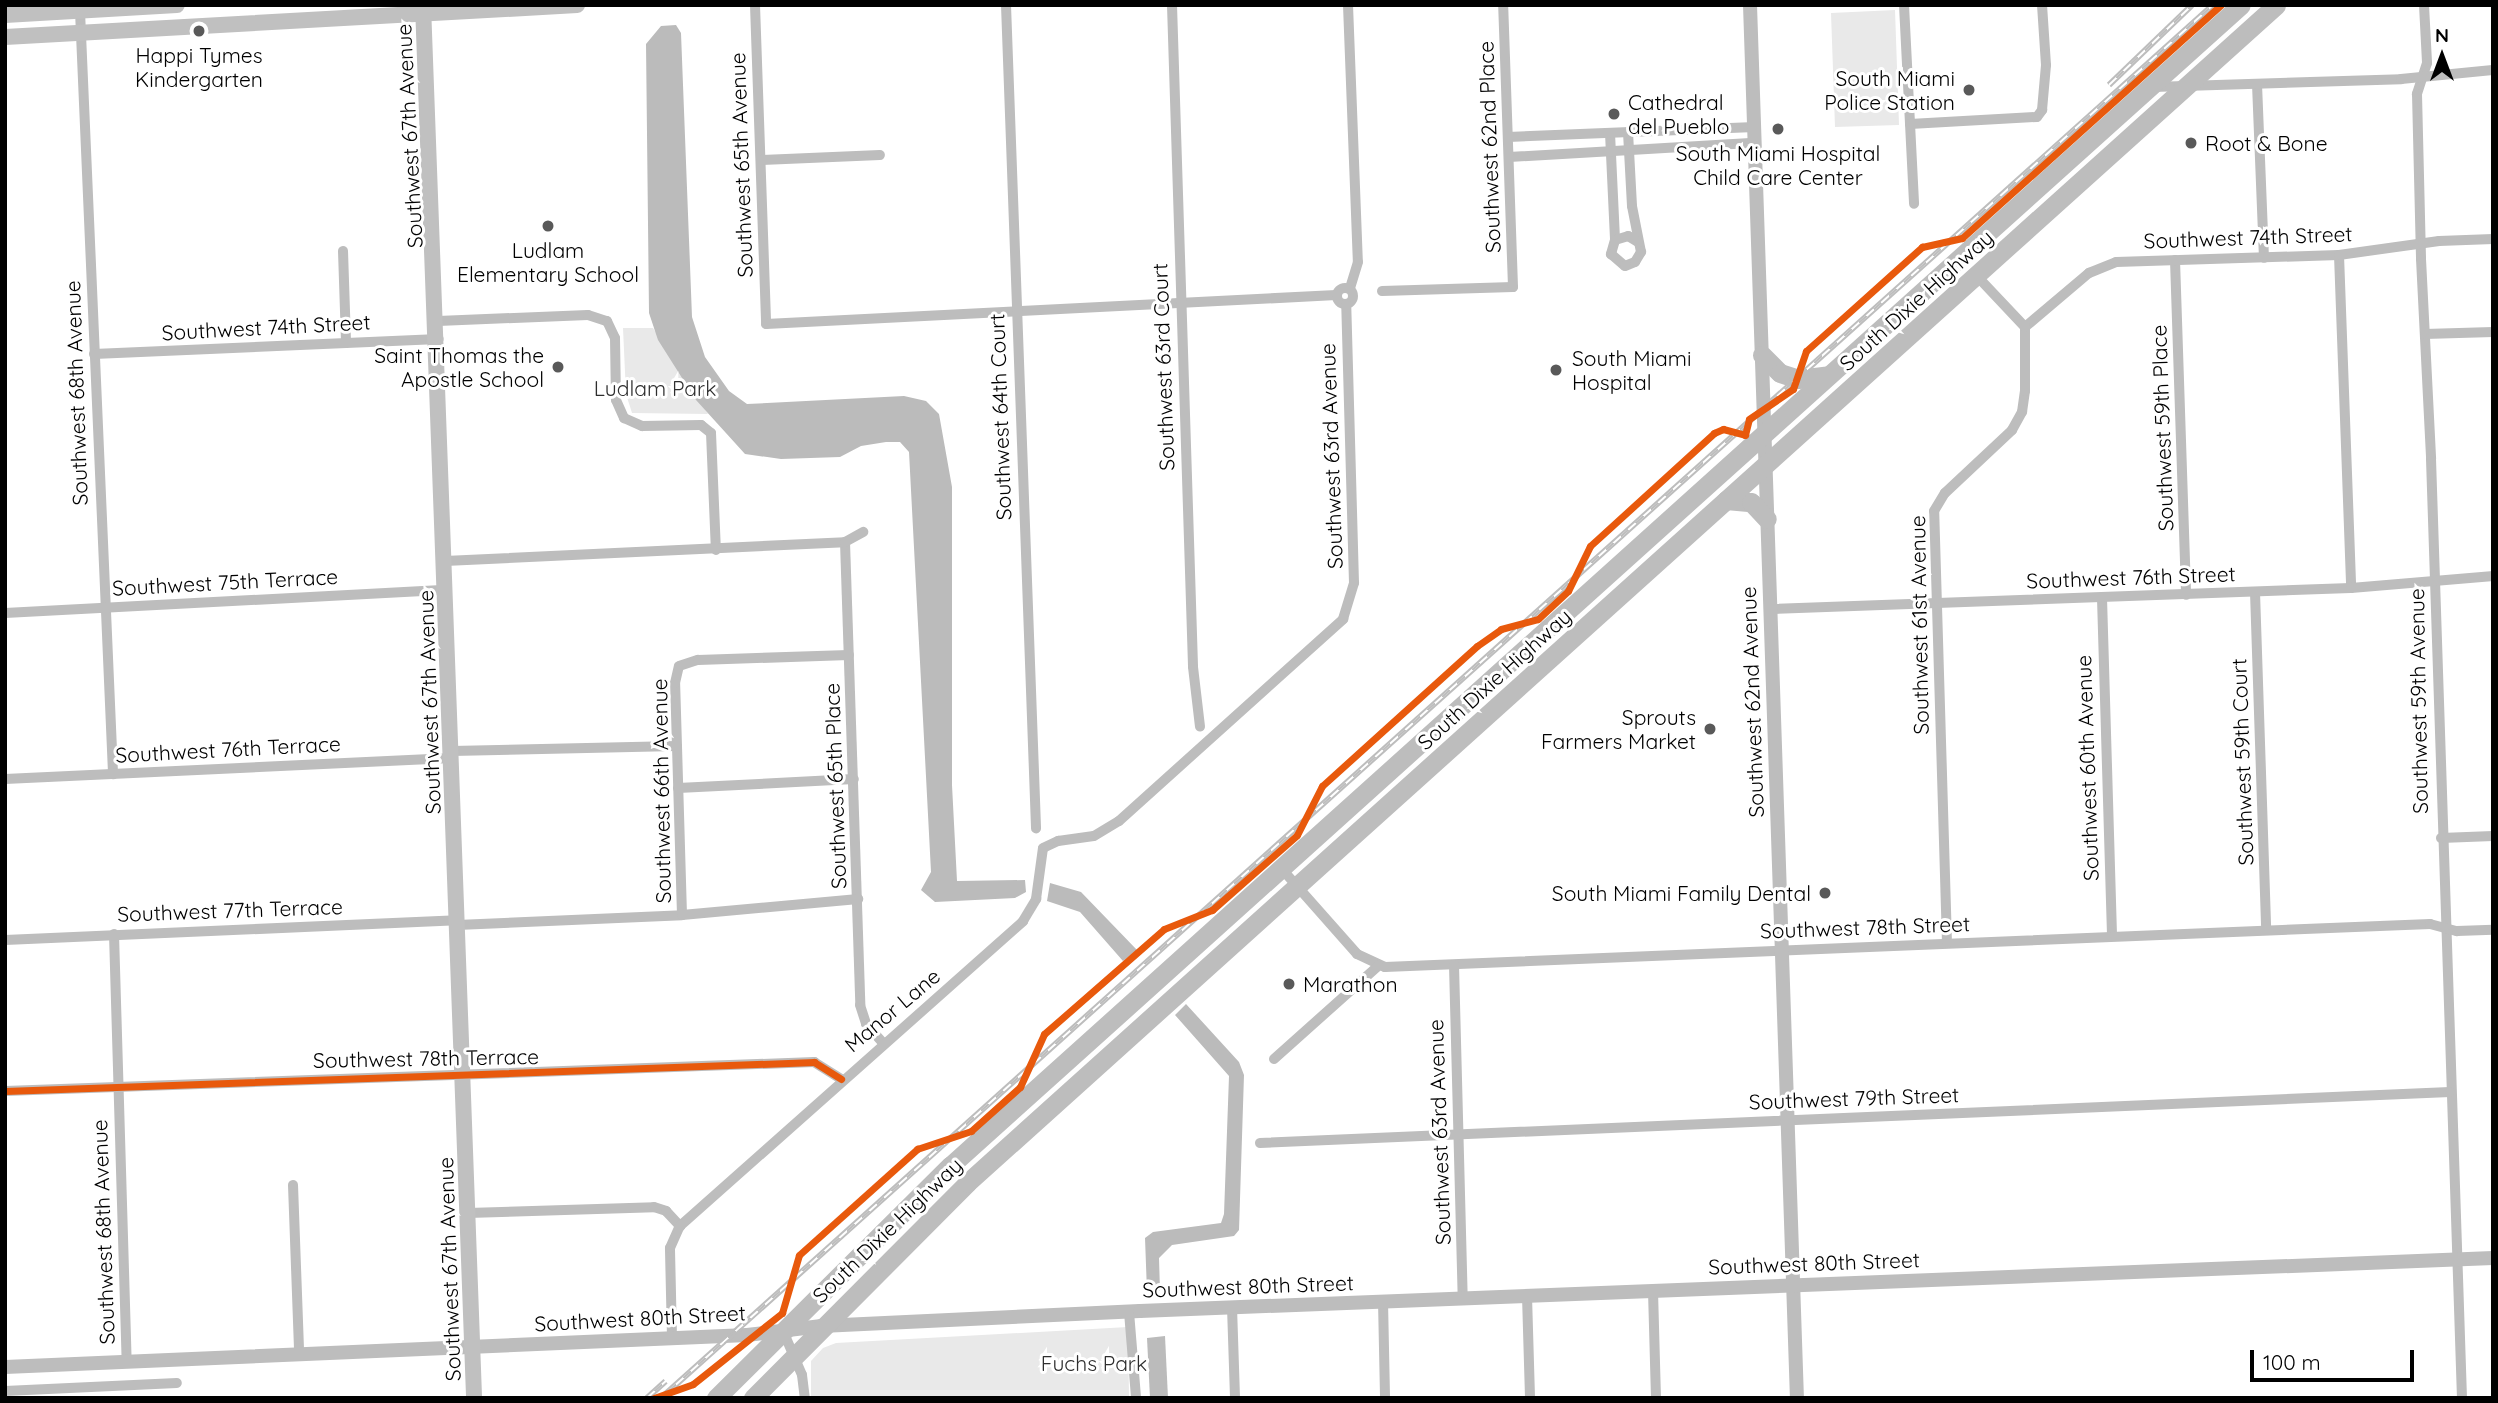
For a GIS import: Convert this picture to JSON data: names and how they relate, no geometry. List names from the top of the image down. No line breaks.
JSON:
{"streets":{"highway":["South Dixie Highway"],"main road":["Southwest 67th Avenue"],"street":["Southwest 62nd Place","Southwest 65th Avenue","Southwest 74th Street","Southwest 63rd Court","Southwest 68th Avenue","Southwest 64th Court","Southwest 59th Place","Southwest 63rd Avenue","Southwest 76th Street","Southwest 75th Terrace","Southwest 61st Avenue","Southwest 59th Avenue","Southwest 62nd Avenue","Southwest 76th Terrace","Southwest 59th Court","Southwest 60th Avenue","Southwest 65th Place","Southwest 66th Avenue","Southwest 77th Terrace","Southwest 78th Street","Manor Lane","Southwest 78th Terrace","Southwest 79th Street","Southwest 80th Street"]},"crossings":[["Southwest 67th Avenue","Southwest 74th Street"],["Southwest 67th Avenue","Southwest 75th Terrace"],["Southwest 67th Avenue","Southwest 76th Terrace"],["Southwest 67th Avenue","Southwest 77th Terrace"],["Southwest 67th Avenue","Southwest 78th Terrace"],["Southwest 67th Avenue","Southwest 80th Street"],["Southwest 65th Avenue","Southwest 64th Court"],["Southwest 74th Street","Southwest 68th Avenue"],["Southwest 74th Street","Southwest 59th Place"],["Southwest 74th Street","Southwest 61st Avenue"],["Southwest 74th Street","Southwest 59th Avenue"],["South Dixie Highway","Southwest 62nd Avenue"],["South Dixie Highway","Southwest 80th Street"],["Southwest 68th Avenue","Southwest 75th Terrace"],["Southwest 68th Avenue","Southwest 76th Terrace"],["Southwest 68th Avenue","Southwest 77th Terrace"],["Southwest 68th Avenue","Southwest 78th Terrace"],["Southwest 68th Avenue","Southwest 80th Street"],["Southwest 59th Place","Southwest 76th Street"],["Southwest 63rd Avenue","Southwest 78th Street"],["Southwest 63rd Avenue","Manor Lane"],["Southwest 63rd Avenue","Southwest 79th Street"],["Southwest 63rd Avenue","Southwest 80th Street"],["Southwest 76th Street","Southwest 61st Avenue"],["Southwest 76th Street","Southwest 59th Avenue"],["Southwest 76th Street","Southwest 62nd Avenue"],["Southwest 76th Street","Southwest 59th Court"],["Southwest 76th Street","Southwest 60th Avenue"],["Southwest 61st Avenue","Southwest 78th Street"],["Southwest 59th Avenue","Southwest 78th Street"],["Southwest 59th Avenue","Southwest 79th Street"],["Southwest 59th Avenue","Southwest 80th Street"],["Southwest 62nd Avenue","Southwest 78th Street"],["Southwest 62nd Avenue","Southwest 79th Street"],["Southwest 62nd Avenue","Southwest 80th Street"],["Southwest 76th Terrace","Southwest 66th Avenue"],["Southwest 59th Court","Southwest 78th Street"],["Southwest 60th Avenue","Southwest 78th Street"],["Southwest 65th Place","Southwest 66th Avenue"],["Southwest 65th Place","Southwest 77th Terrace"],["Southwest 65th Place","Manor Lane"],["Southwest 66th Avenue","Southwest 77th Terrace"],["Manor Lane","Southwest 78th Terrace"]],"parks":["Ludlam Park","Fuchs Park"],"places":["Happi Tymes Kindergarten","South Miami Police Station","Cathedral del Pueblo","South Miami Hospital Child Care Center","Root & Bone","Ludlam Elementary School","Saint Thomas the Apostle School","South Miami Hospital","Sprouts Farmers Market","South Miami Family Dental","Marathon"],"scale_bar":"100 m","north":"top"}
